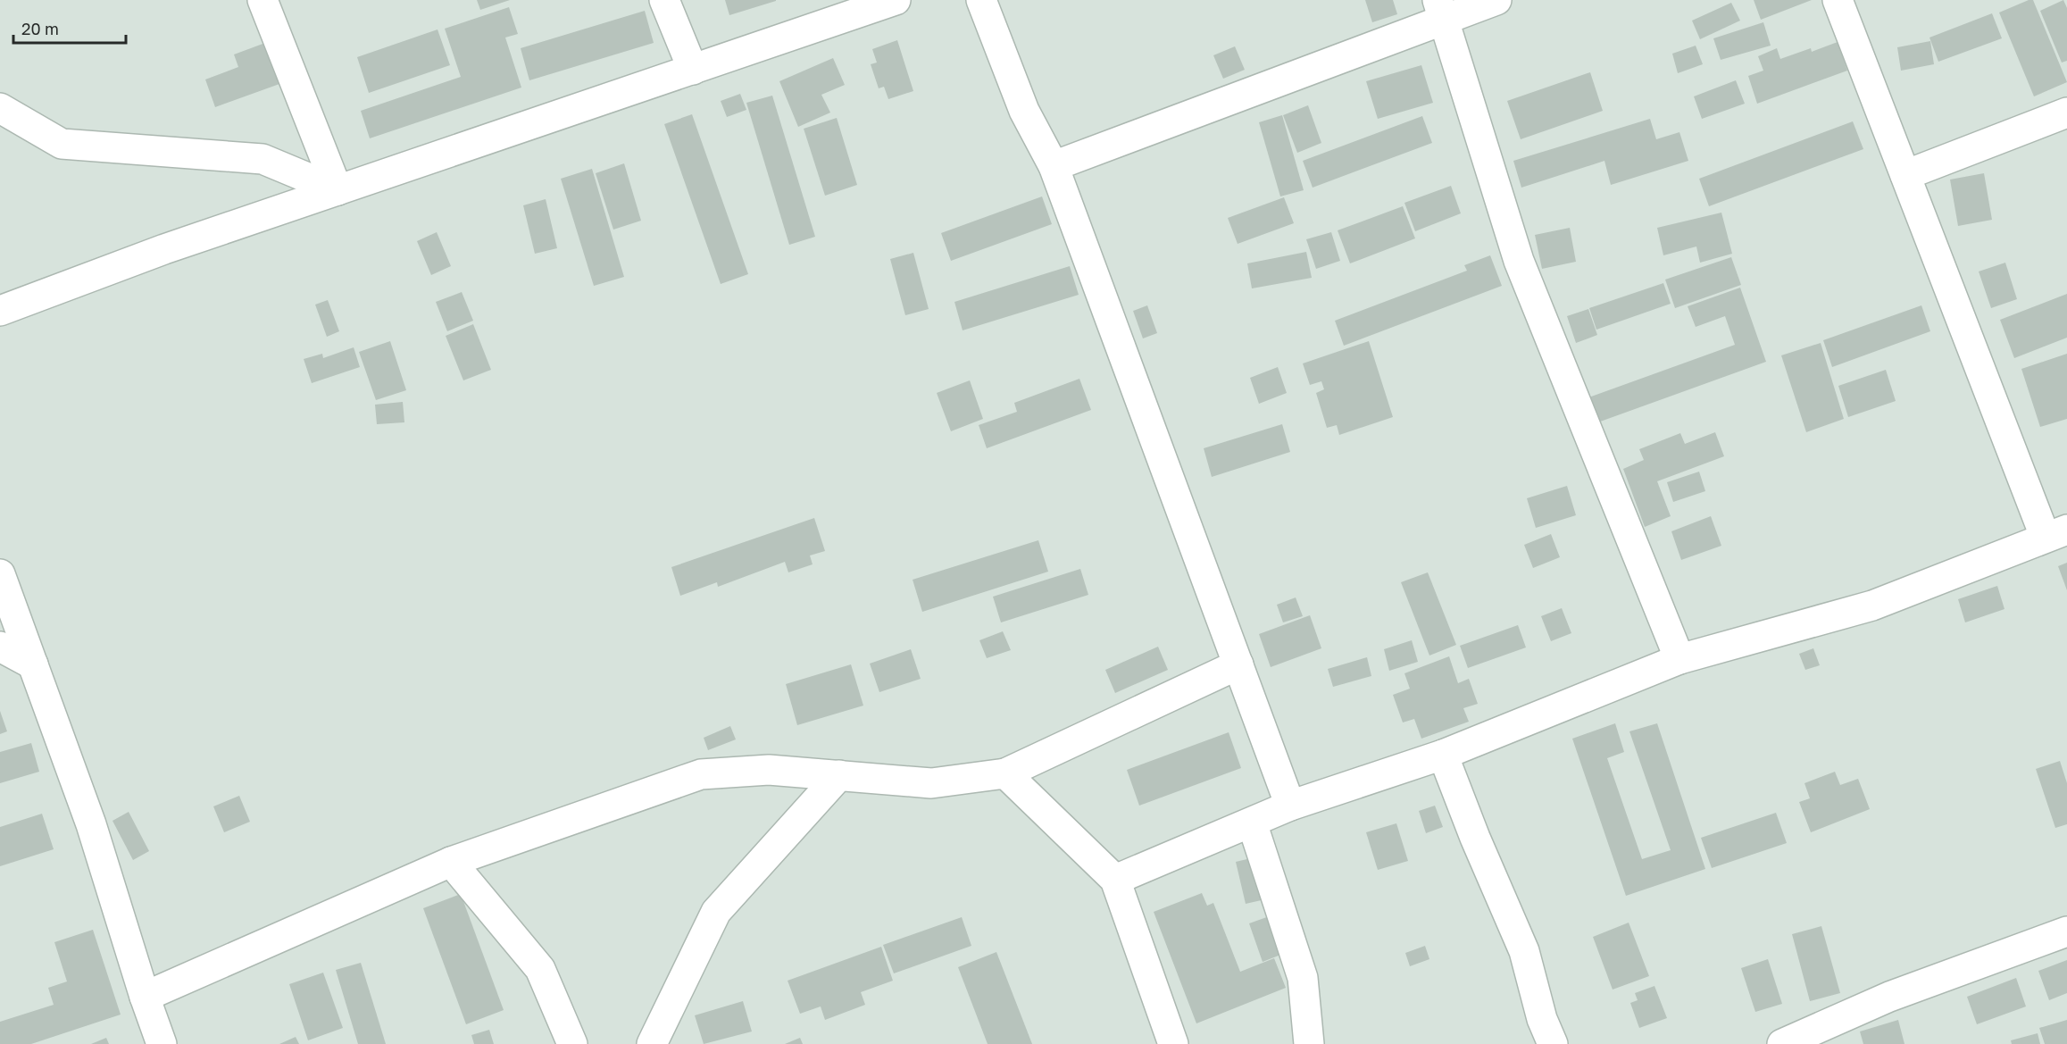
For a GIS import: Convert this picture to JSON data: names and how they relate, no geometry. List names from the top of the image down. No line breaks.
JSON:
{"scale_bar":"20 m"}
